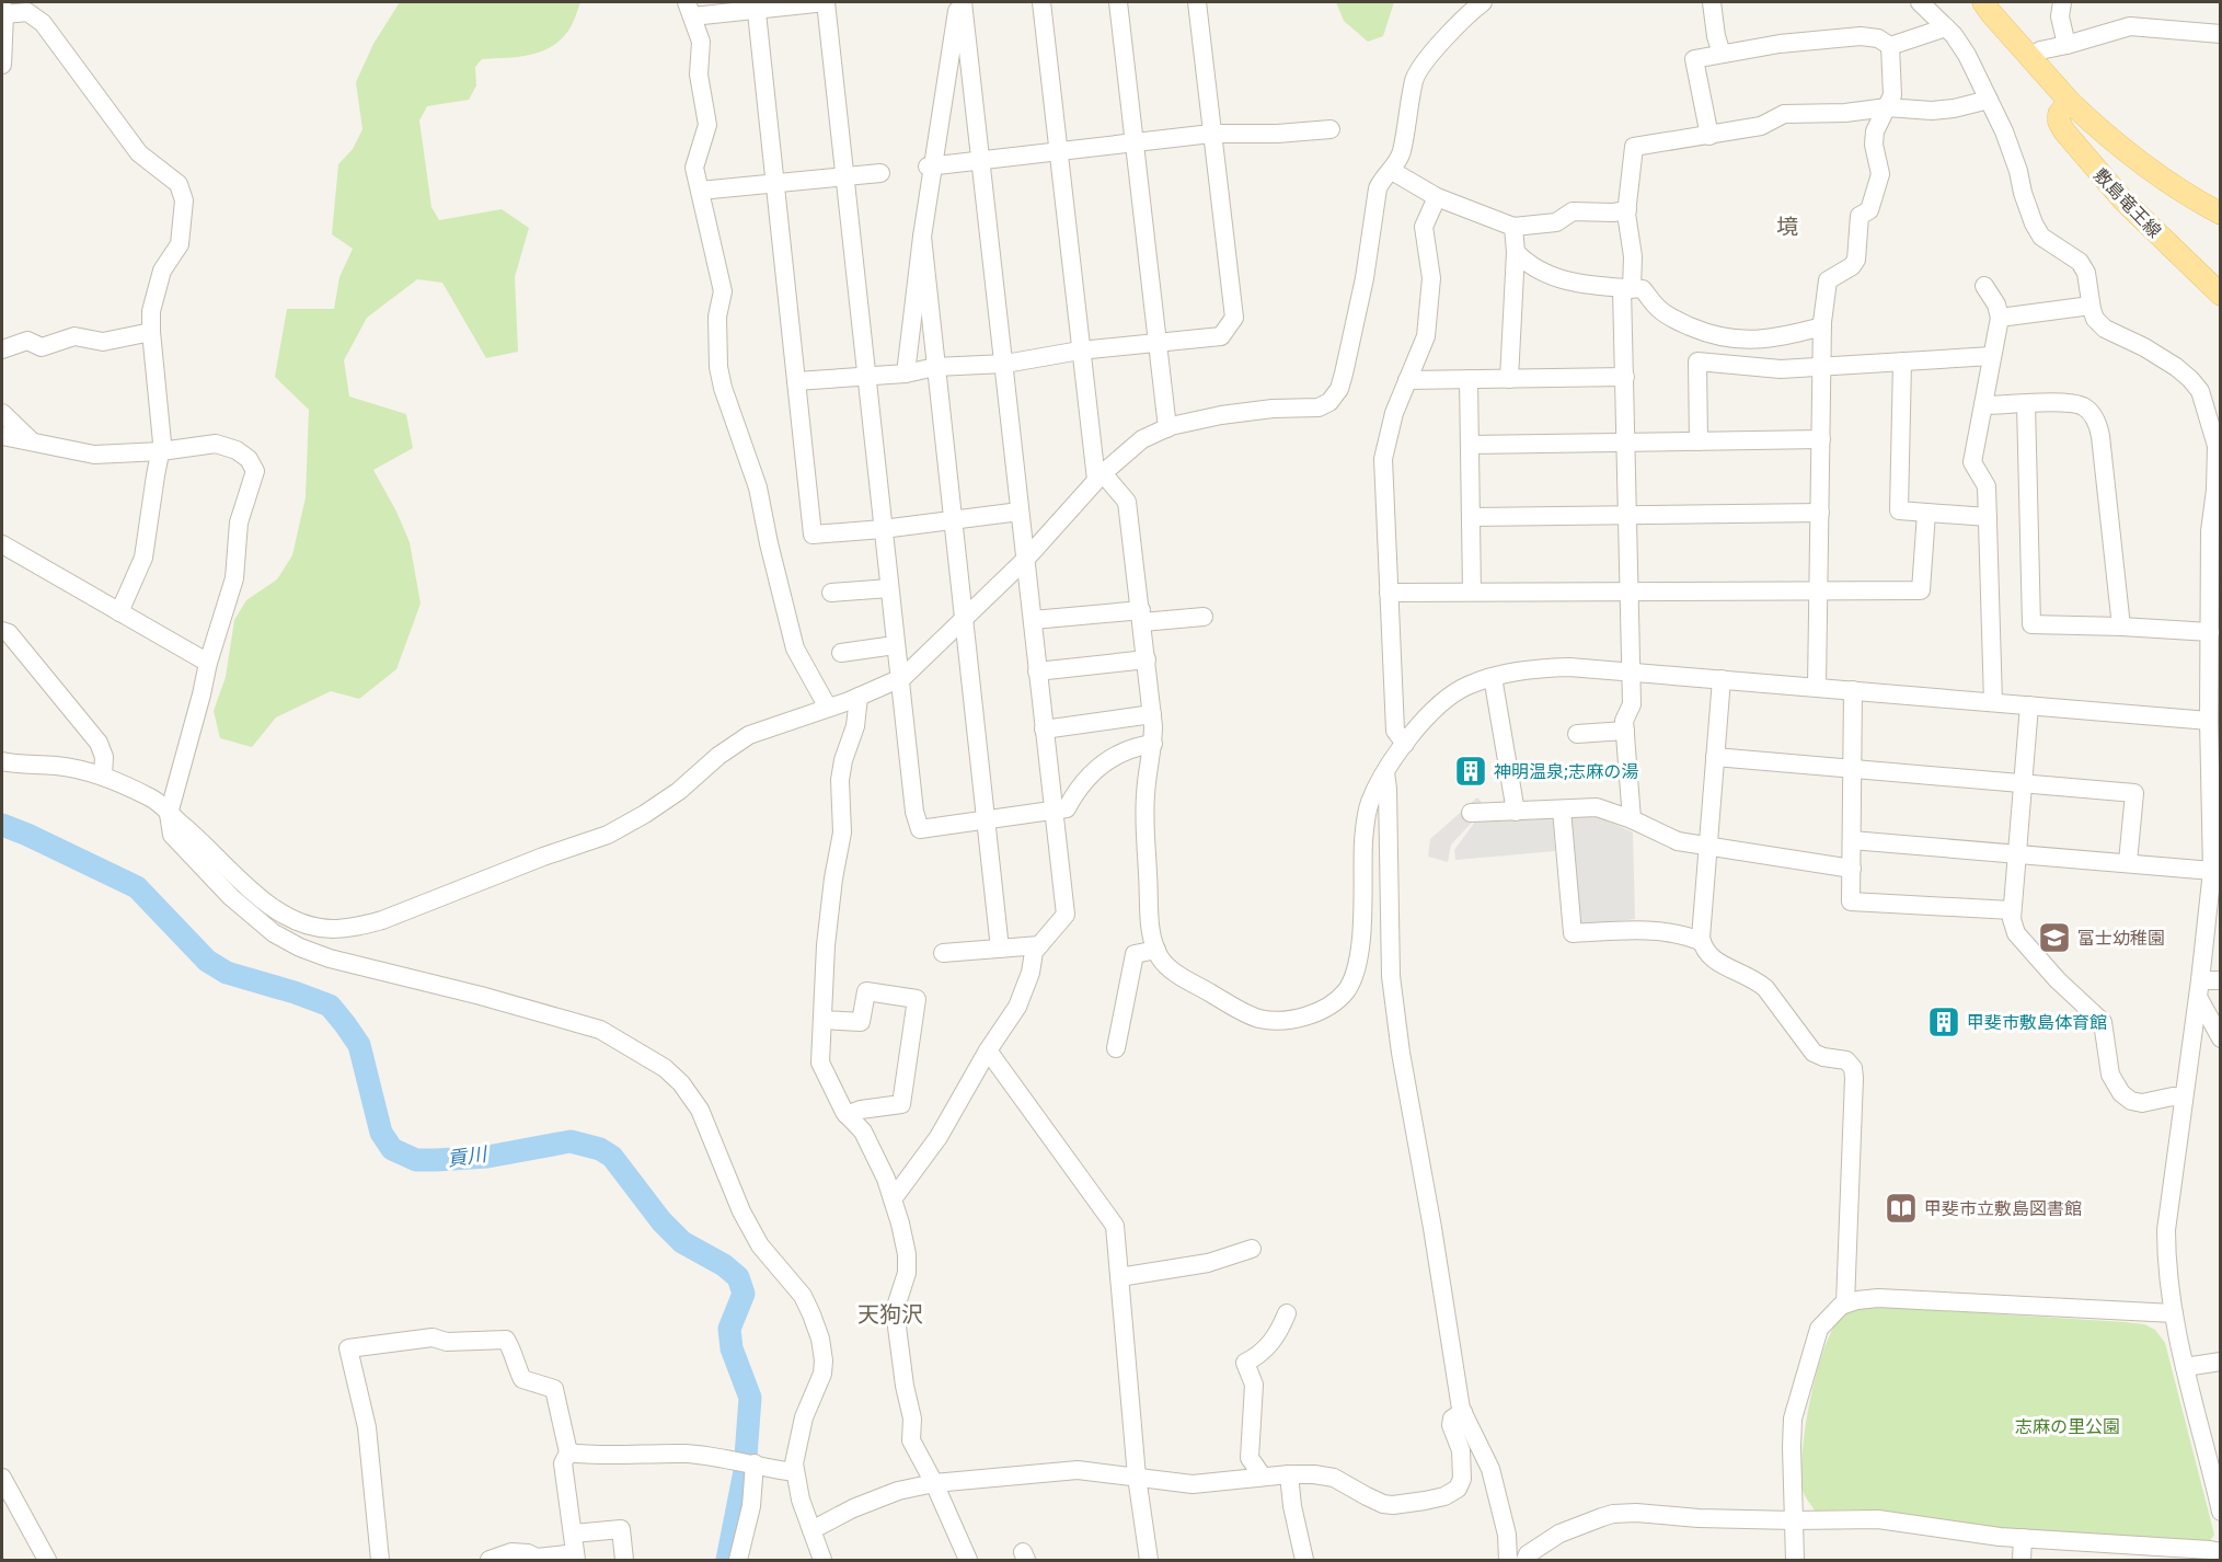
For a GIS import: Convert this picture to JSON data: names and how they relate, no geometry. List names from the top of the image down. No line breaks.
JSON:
{"streets":{"main road":["敷島竜王線"]},"districts":["境","天狗沢"],"water":["貢川"],"parks":["志麻の里公園"],"places":{"building":["神明温泉;志麻の湯","甲斐市敷島体育館"],"school or university":["富士幼稚園"],"library":["甲斐市立敷島図書館"]}}
